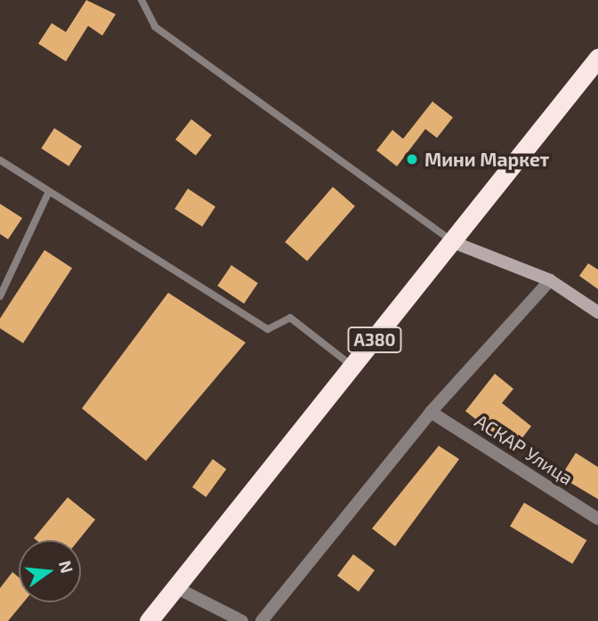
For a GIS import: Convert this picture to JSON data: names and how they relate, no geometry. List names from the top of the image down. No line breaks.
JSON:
{"streets":{"highway":["A380"],"street":["АСКАР Улица"]},"places":["Мини Маркет"],"north":"right"}
